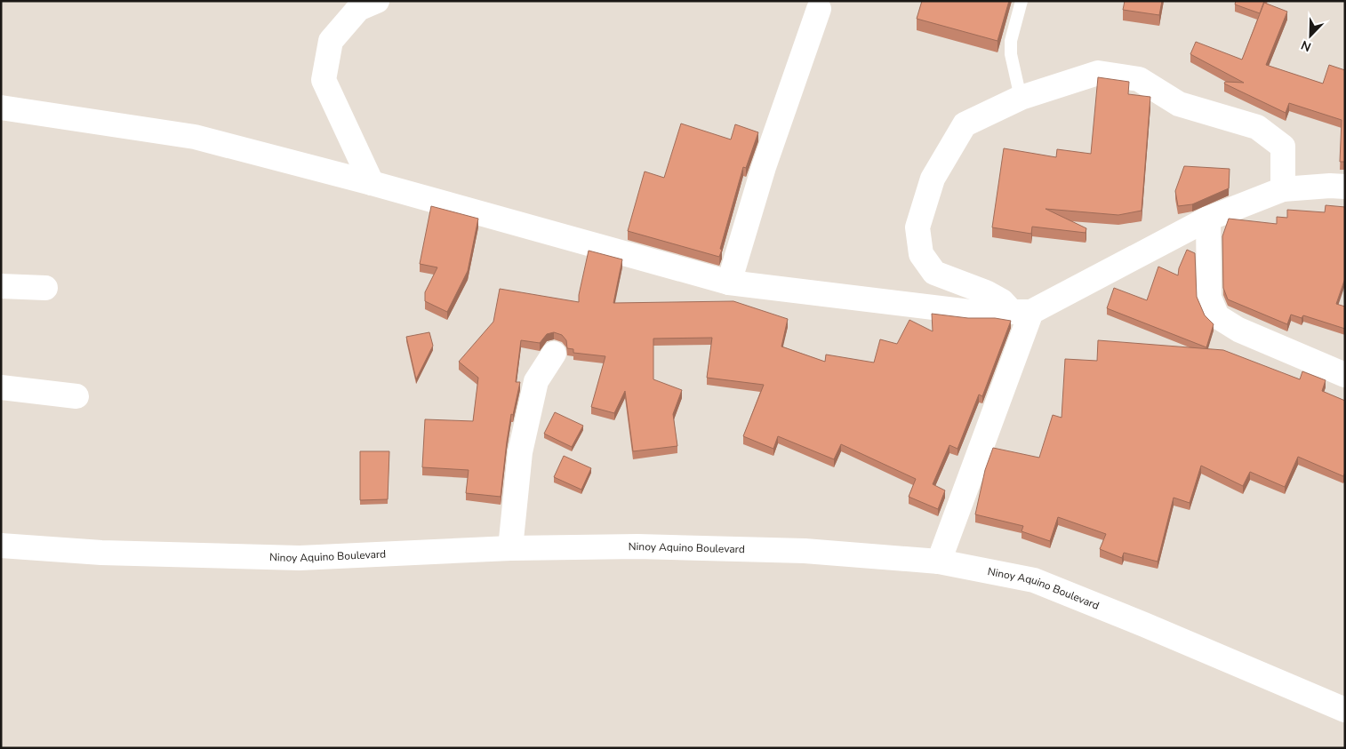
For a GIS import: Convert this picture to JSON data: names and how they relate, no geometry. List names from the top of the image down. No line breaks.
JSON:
{"streets":{"street":["Ninoy Aquino Boulevard"]},"north":"bottom left"}
